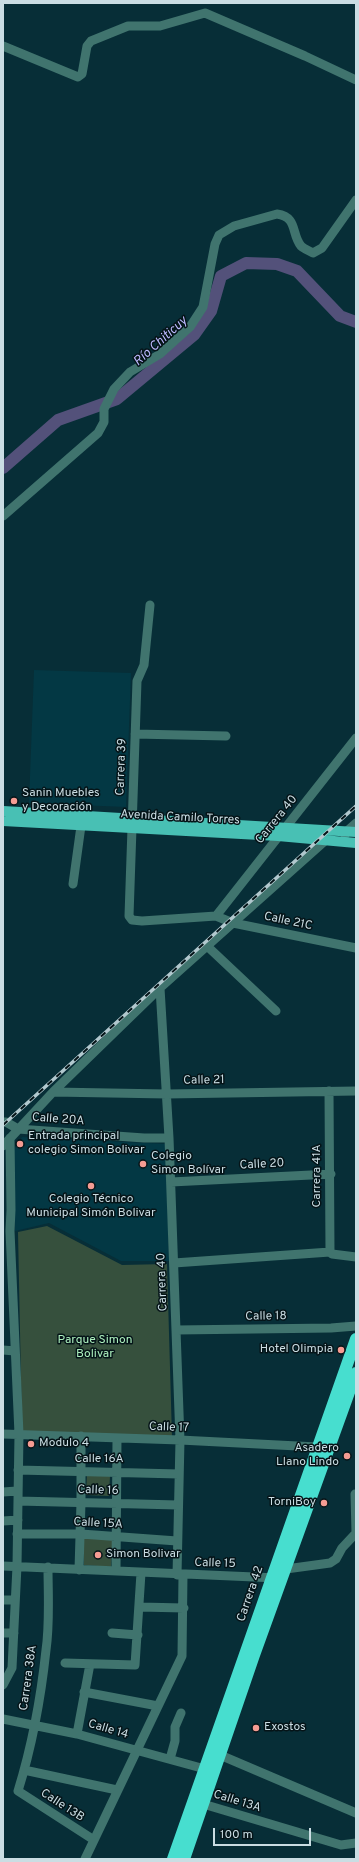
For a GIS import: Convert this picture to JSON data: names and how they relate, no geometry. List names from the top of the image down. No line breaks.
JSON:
{"streets":{"highway":["Carrera 42"],"main road":["Avenida Camilo Torres"],"street":["Carrera 39","Carrera 40","Calle 21C","Calle 21","Calle 20A","Calle 20","Carrera 41A","Calle 18","Calle 17","Calle 16A","Calle 16","Calle 15A","Calle 15","Carrera 38A","Calle 14","Calle 13A","Calle 13B"]},"crossings":[["Carrera 39","Avenida Camilo Torres"],["Carrera 39","Carrera 40"],["Carrera 39","Calle 21C"],["Avenida Camilo Torres","Carrera 40"],["Carrera 40","Calle 21C"],["Carrera 40","Calle 21"],["Carrera 40","Calle 20A"],["Carrera 40","Calle 20"],["Carrera 40","Calle 18"],["Carrera 40","Calle 17"],["Carrera 40","Calle 16A"],["Carrera 40","Calle 16"],["Carrera 40","Calle 15A"],["Carrera 40","Calle 15"],["Carrera 40","Calle 14"],["Carrera 40","Calle 13B"],["Calle 21","Carrera 41A"],["Calle 20","Carrera 41A"],["Calle 17","Carrera 42"],["Calle 15","Carrera 42"],["Calle 15","Carrera 38A"],["Carrera 42","Calle 14"],["Carrera 42","Calle 13A"],["Carrera 38A","Calle 14"],["Carrera 38A","Calle 13B"]],"water":["Río Chiticuy"],"parks":["Parque Simon Bolivar"],"places":["Sanin Muebles y Decoración","Entrada principal colegio Simon Bolivar","Colegio Simon Bolívar","Colegio Técnico Municipal Simón Bolivar","Hotel Olimpia","Modulo 4","Asadero Llano Lindo","TorniBoy","Simon Bolivar","Exostos"],"scale_bar":"100 m"}
